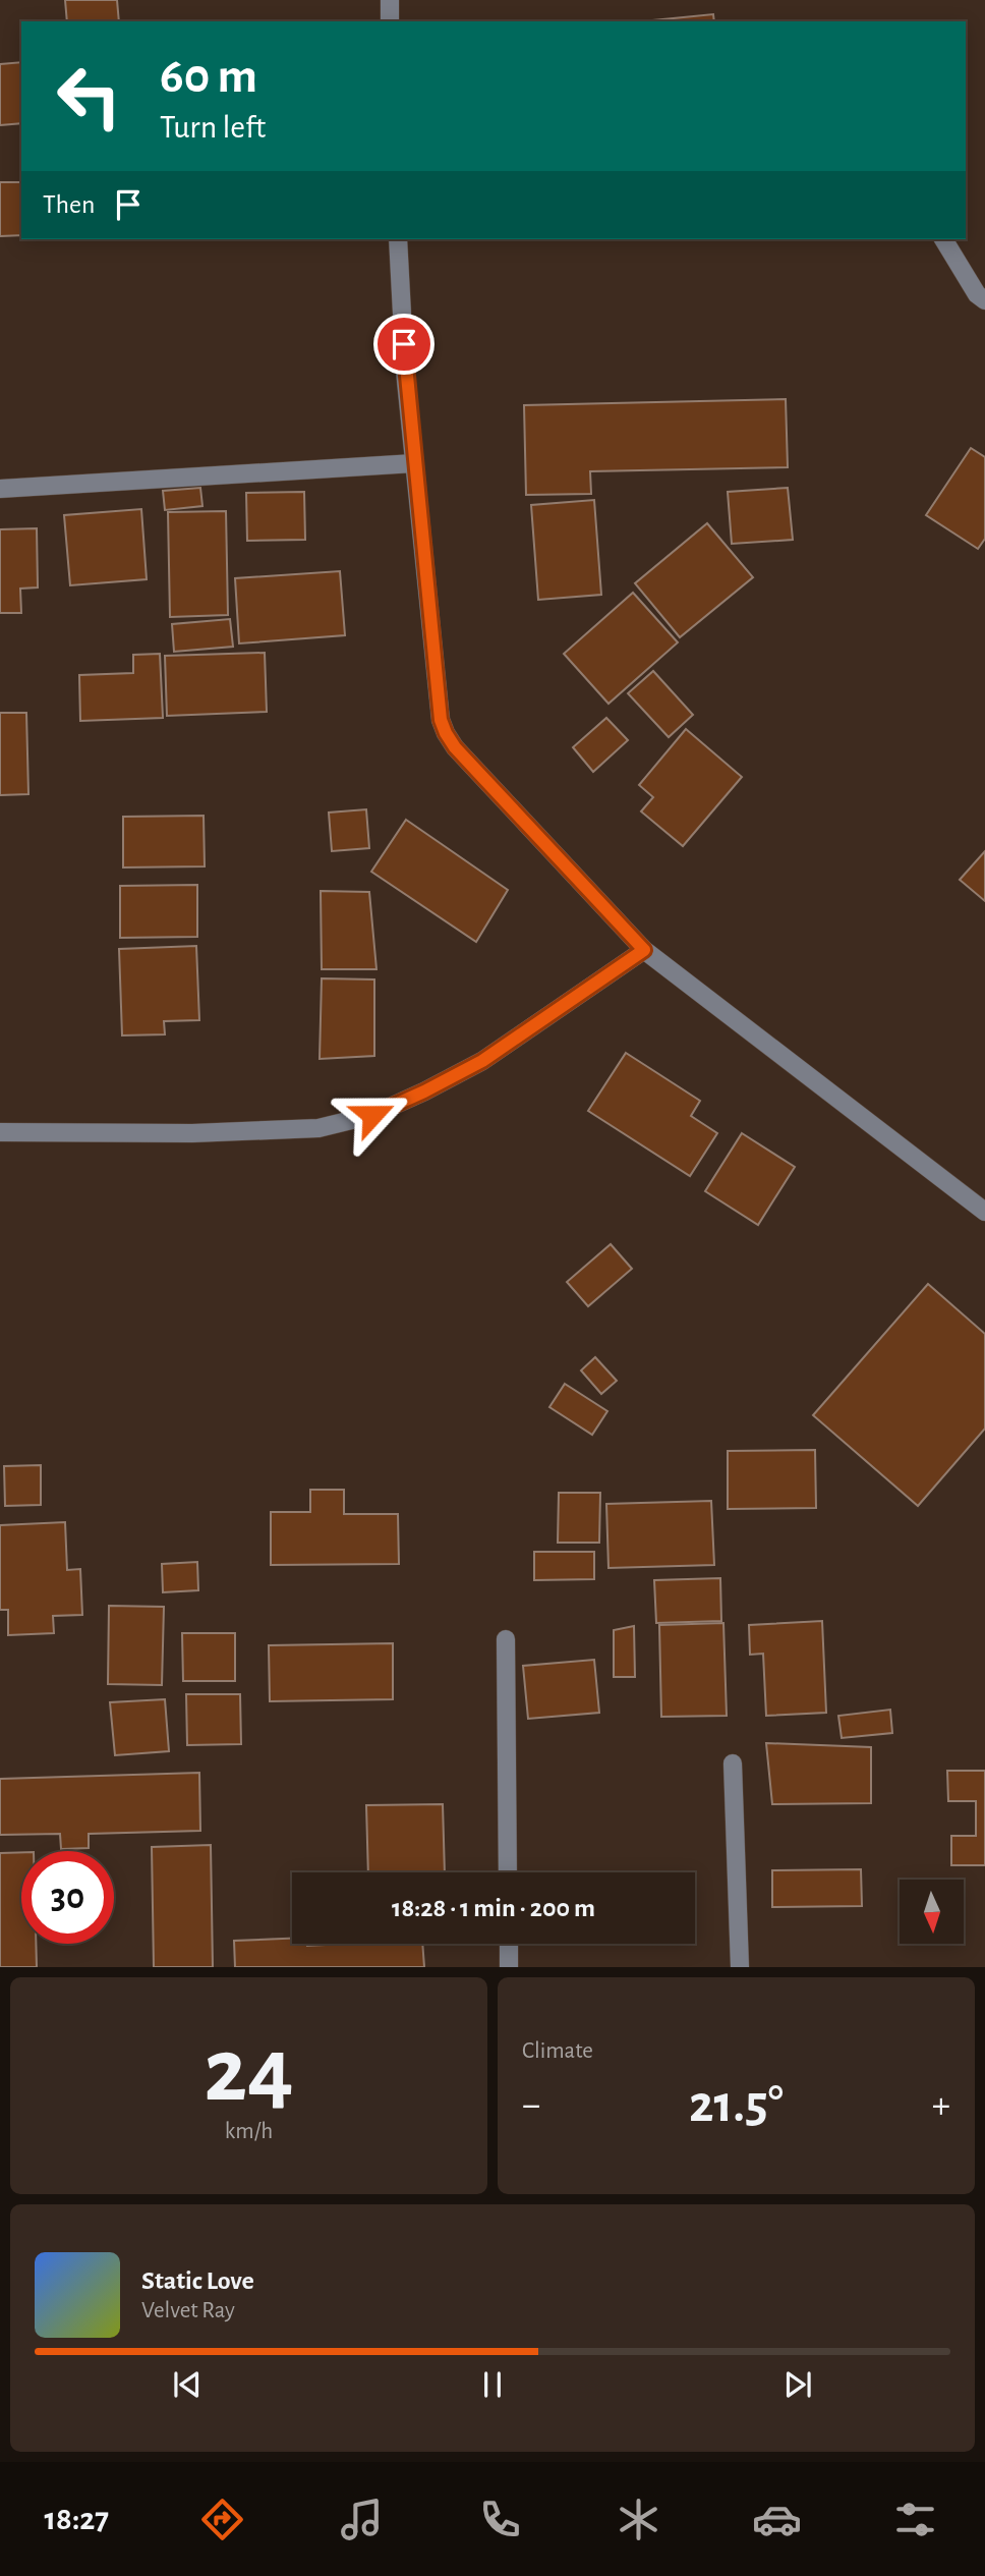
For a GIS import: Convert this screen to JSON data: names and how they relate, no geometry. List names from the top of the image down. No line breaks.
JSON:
{"north":"bottom","page":{"turn":["60 m","Turn left"],"then":"Then","limit":"30","trip":"18:28 · 1 min · 200 m","tile":[["24","km/h"],"Climate"],"heat":["−","21.5°","+"],"song":["Static Love","Velvet Ray"],"tabs":"18:27"}}
